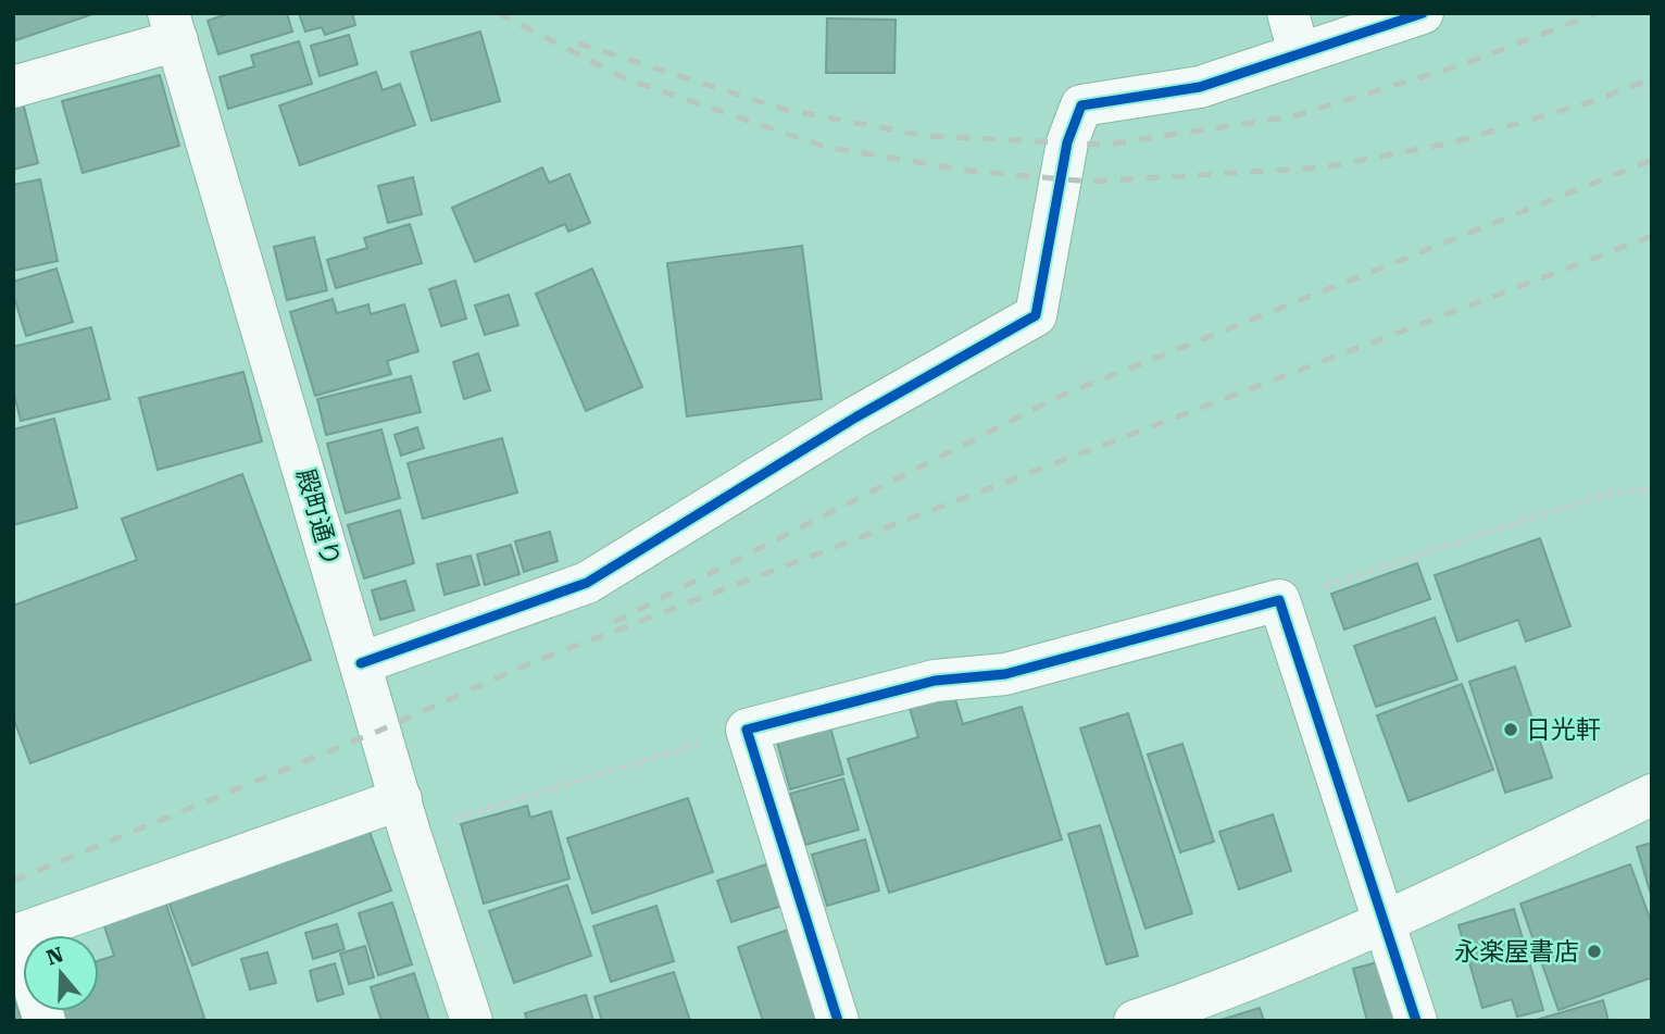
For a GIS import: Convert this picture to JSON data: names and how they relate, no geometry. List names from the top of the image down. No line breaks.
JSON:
{"streets":{"street":["殿町通り"]},"places":["日光軒","永楽屋書店"],"north":"top"}
